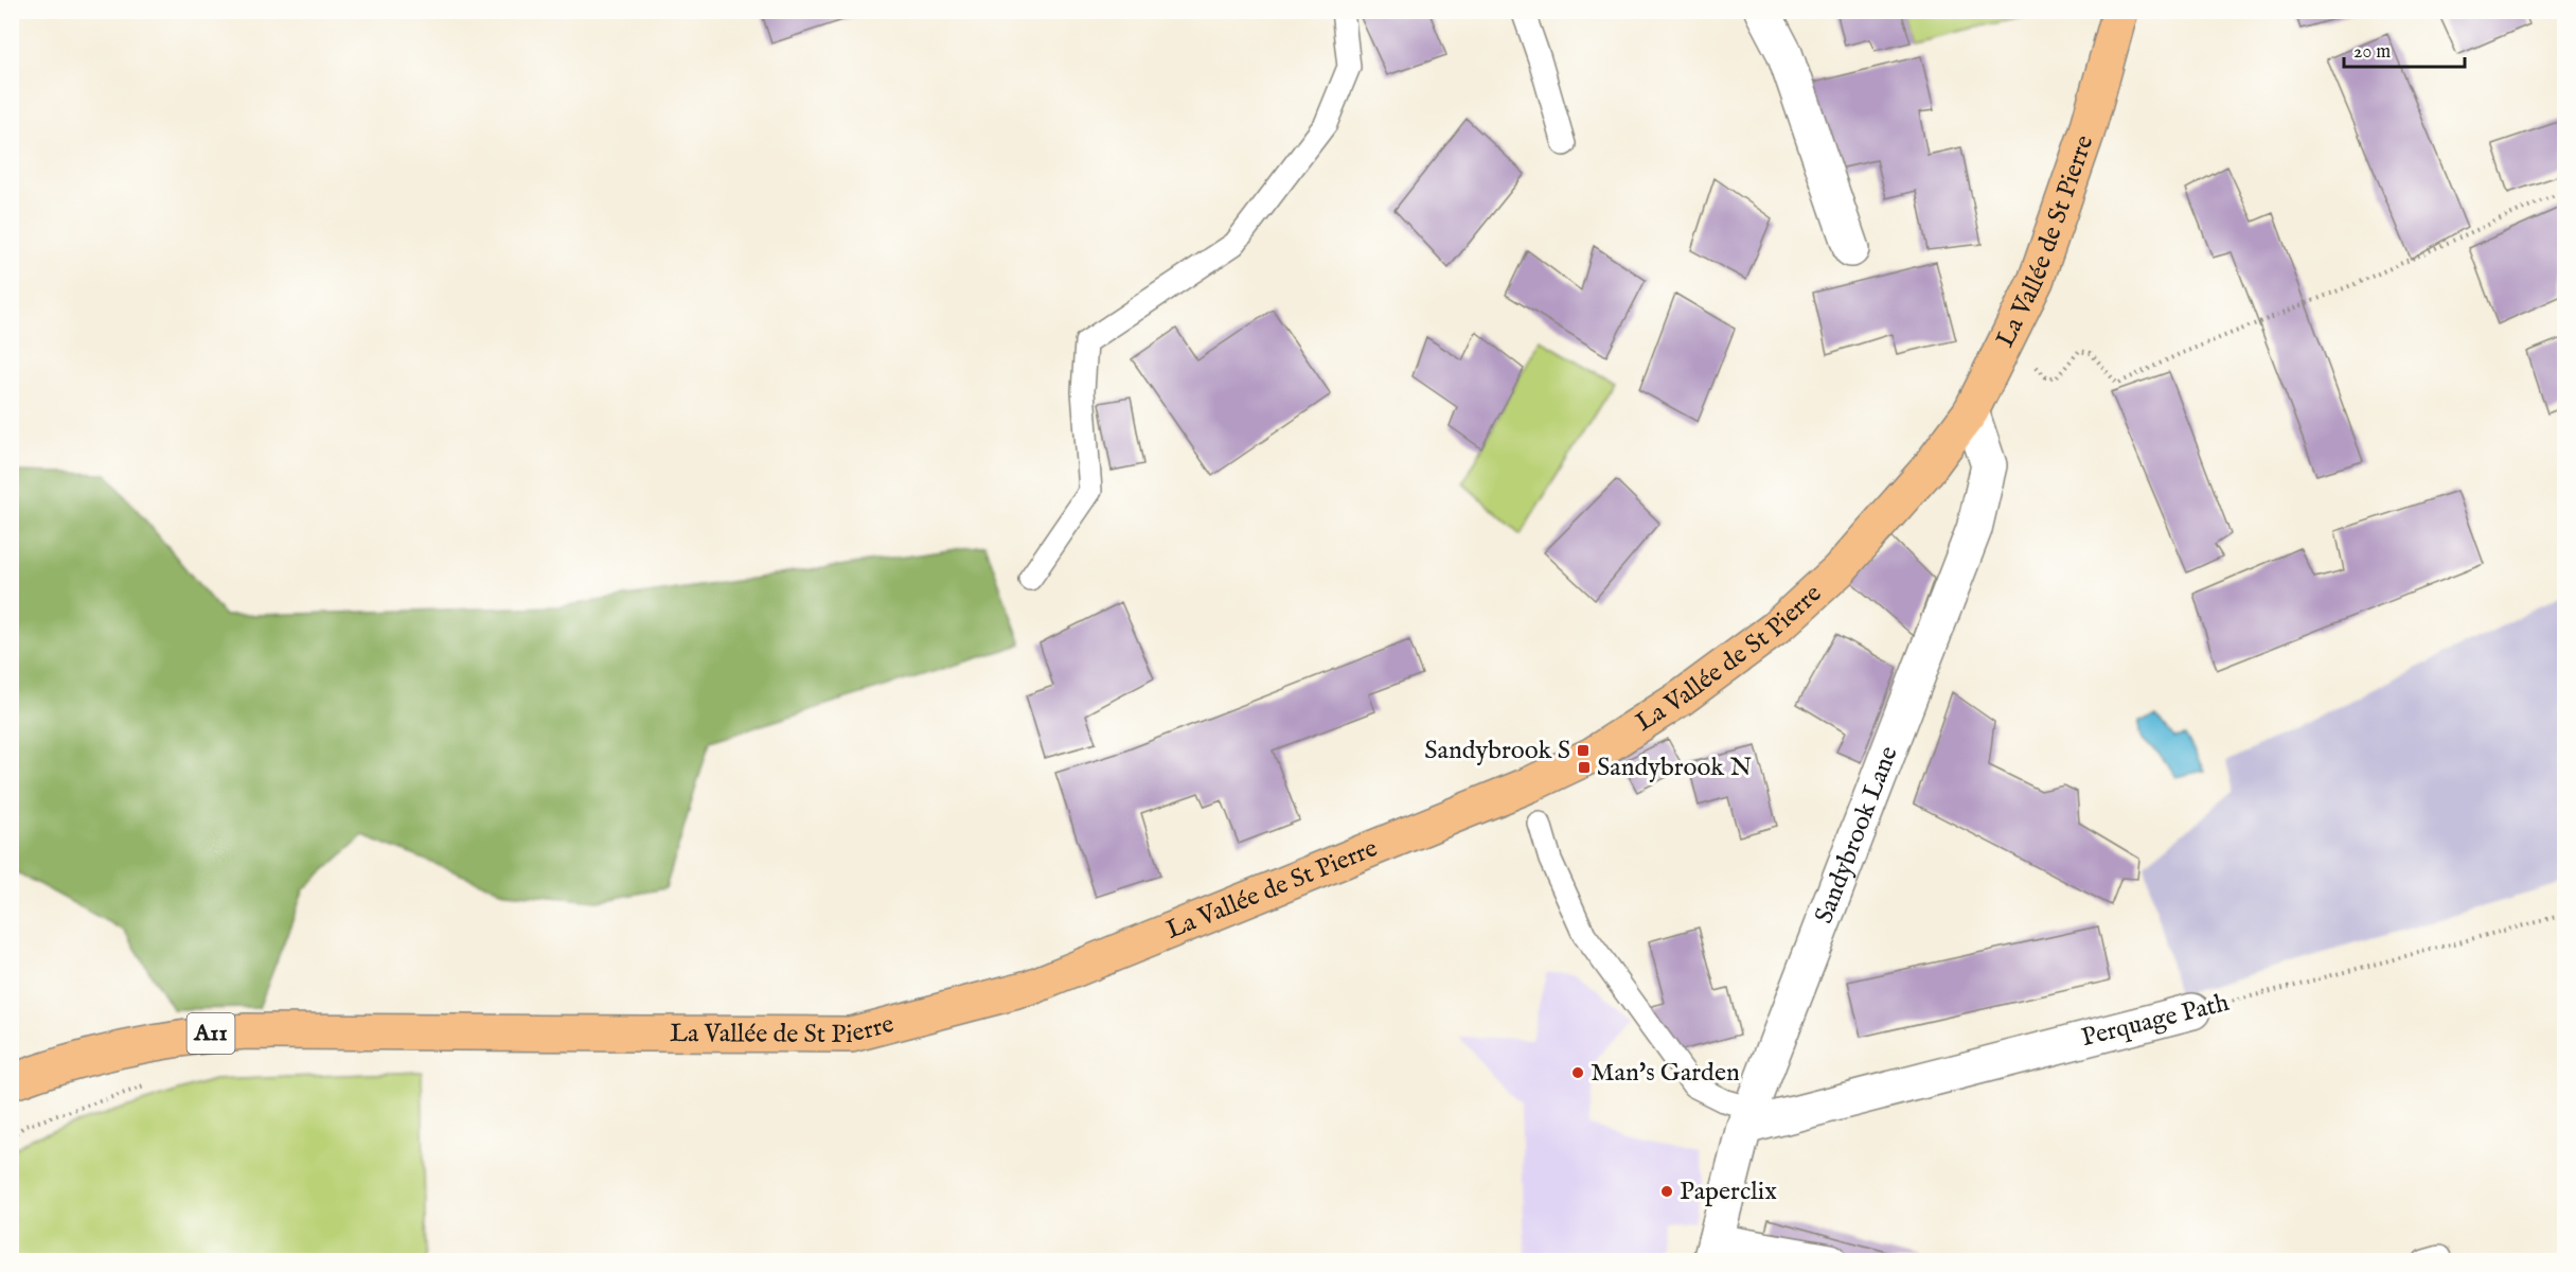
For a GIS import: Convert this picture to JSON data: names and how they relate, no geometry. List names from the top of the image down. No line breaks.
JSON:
{"streets":{"main road":["La Vallée de St Pierre","A11"],"street":["Sandybrook Lane","Perquage Path"]},"crossings":[["La Vallée de St Pierre","Sandybrook Lane"],["Sandybrook Lane","Perquage Path"]],"places":{"transit":["Sandybrook S","Sandybrook N"],"other":["Man's Garden","Paperclix"]},"scale_bar":"20 m"}
